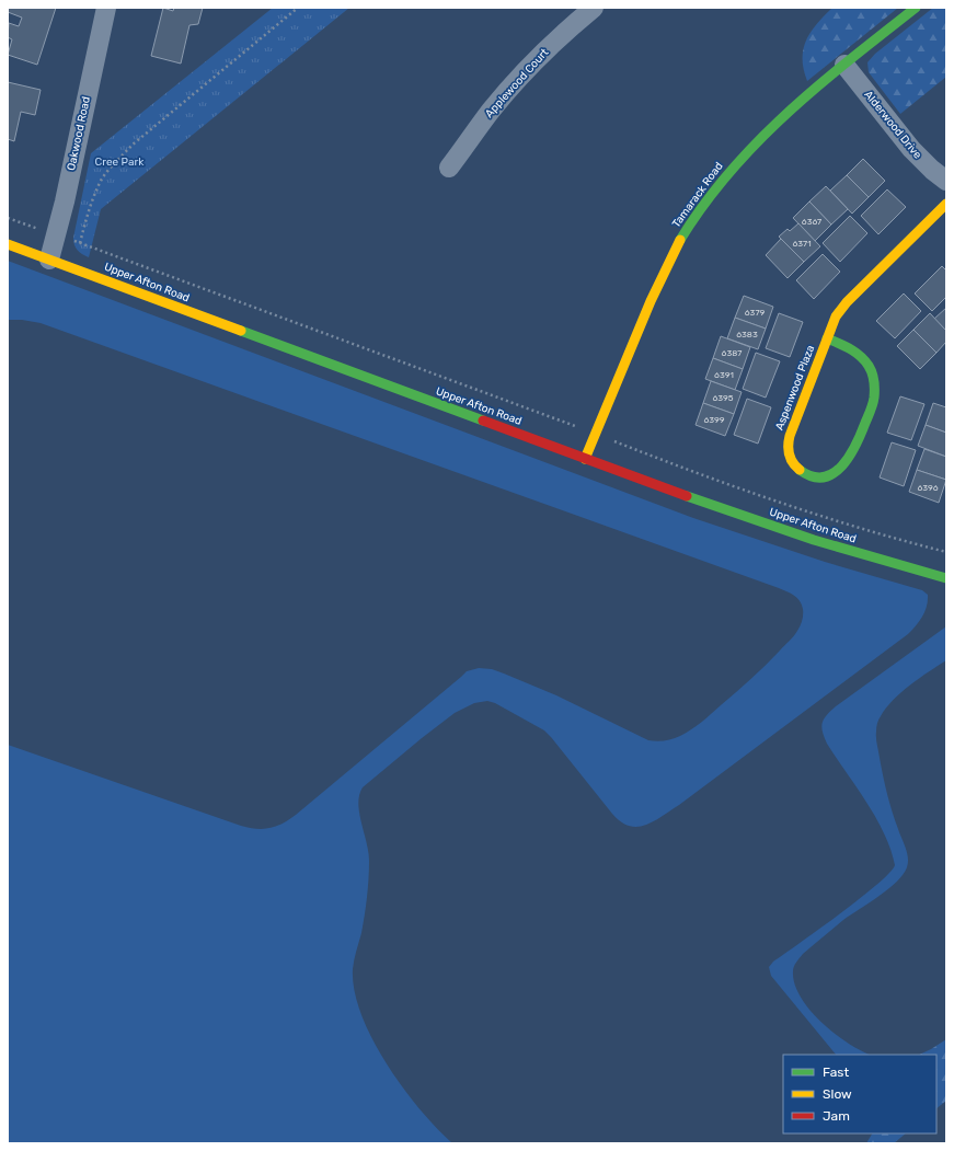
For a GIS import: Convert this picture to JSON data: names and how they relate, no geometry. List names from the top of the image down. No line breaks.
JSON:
{"streets":{"street":["Applewood Court","Alderwood Drive","Oakwood Road","Tamarack Road","Upper Afton Road","Aspenwood Plaza"]},"crossings":[["Alderwood Drive","Tamarack Road"],["Oakwood Road","Upper Afton Road"],["Tamarack Road","Upper Afton Road"]],"parks":["Cree Park"],"house_numbers":["6367","6371","6379","6383","6387","6391","6395","6399","6396"],"legend":["Fast","Slow","Jam"]}
